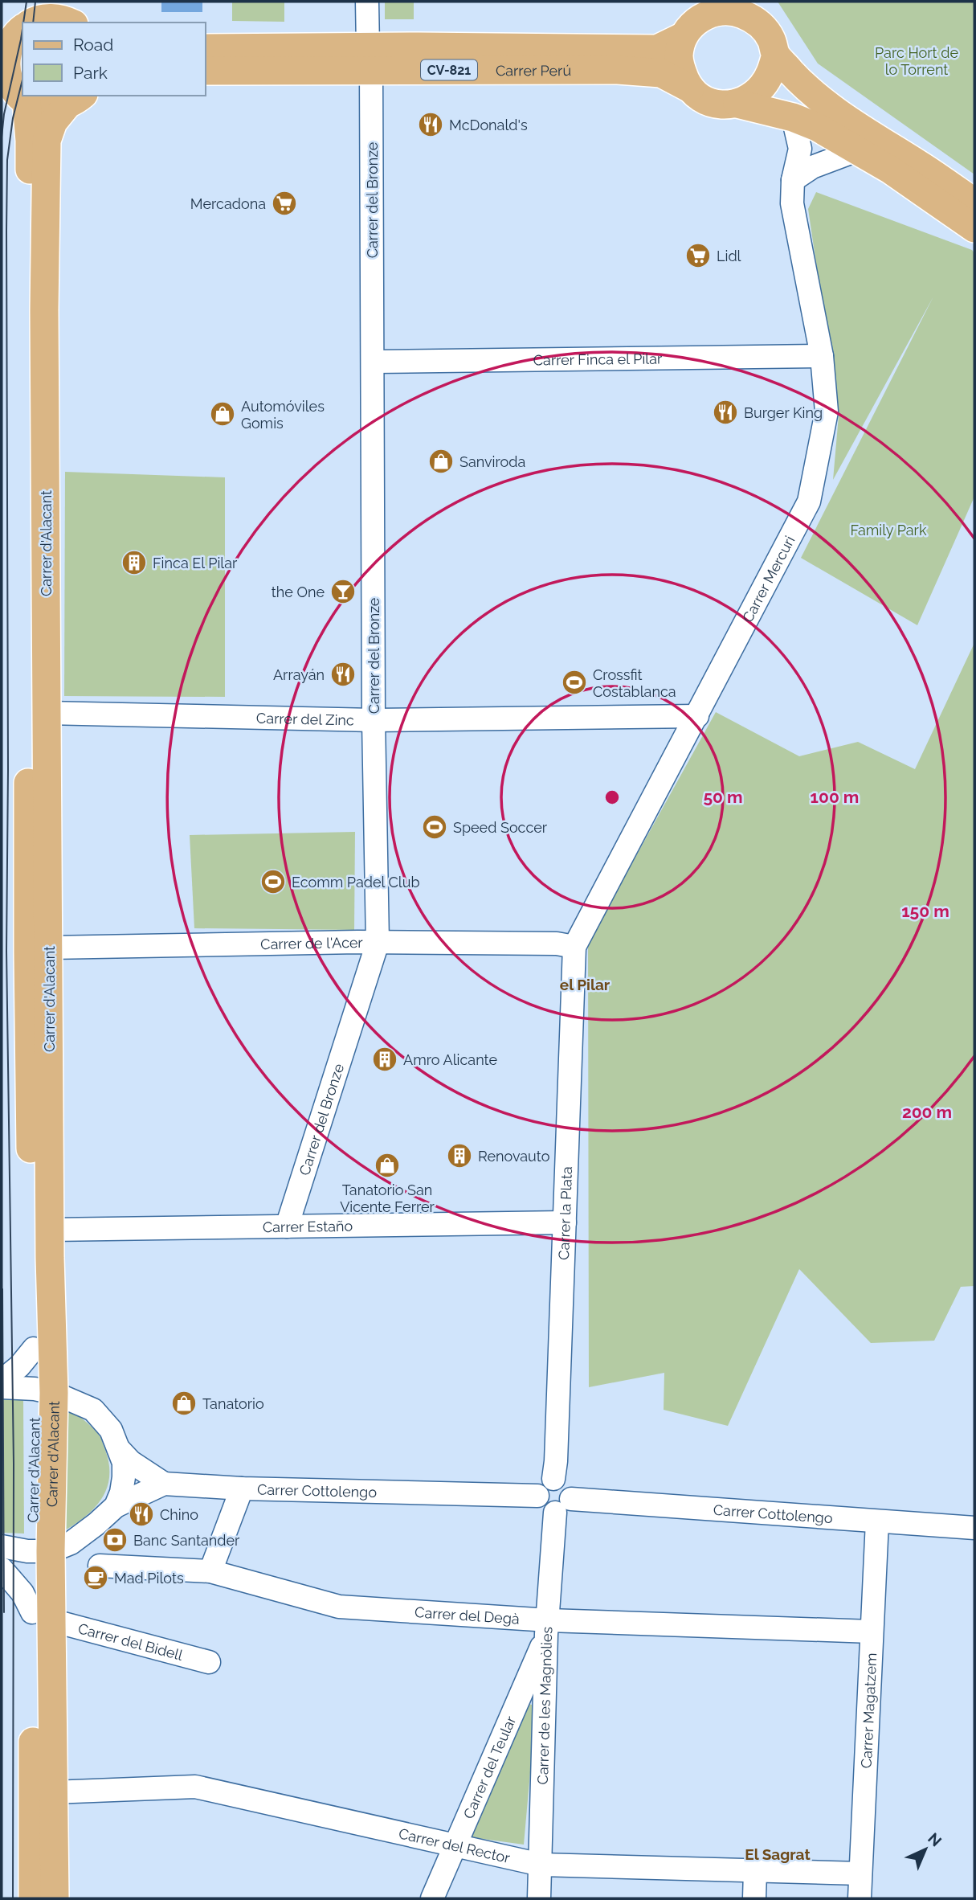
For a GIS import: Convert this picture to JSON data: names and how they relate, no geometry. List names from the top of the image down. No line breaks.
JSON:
{"streets":{"main road":["CV-821","Carrer Perú","Carrer d'Alacant"],"street":["Carrer del Bronze","Carrer Finca el Pilar","Carrer Mercuri","Carrer del Zinc","Carrer de l'Acer","Carrer la Plata","Carrer Estaño","Carrer Cottolengo","Carrer del Degà","Carrer del Bidell","Carrer de les Magnòlies","Carrer Magatzem","Carrer del Teular","Carrer del Rector"]},"crossings":[["CV-821","Carrer Perú"],["CV-821","Carrer Mercuri"],["Carrer Perú","Carrer del Bronze"],["Carrer del Bronze","Carrer Finca el Pilar"],["Carrer del Bronze","Carrer del Zinc"],["Carrer del Bronze","Carrer de l'Acer"],["Carrer del Bronze","Carrer Estaño"],["Carrer Finca el Pilar","Carrer Mercuri"],["Carrer d'Alacant","Carrer del Zinc"],["Carrer d'Alacant","Carrer de l'Acer"],["Carrer d'Alacant","Carrer Estaño"],["Carrer d'Alacant","Carrer del Bidell"],["Carrer d'Alacant","Carrer del Rector"],["Carrer Mercuri","Carrer del Zinc"],["Carrer Mercuri","Carrer de l'Acer"],["Carrer Mercuri","Carrer la Plata"],["Carrer de l'Acer","Carrer la Plata"],["Carrer la Plata","Carrer Estaño"],["Carrer la Plata","Carrer Cottolengo"],["Carrer la Plata","Carrer de les Magnòlies"],["Carrer Cottolengo","Carrer de les Magnòlies"],["Carrer Cottolengo","Carrer Magatzem"],["Carrer del Degà","Carrer de les Magnòlies"],["Carrer del Degà","Carrer Magatzem"],["Carrer del Degà","Carrer del Teular"],["Carrer de les Magnòlies","Carrer del Teular"],["Carrer de les Magnòlies","Carrer del Rector"],["Carrer Magatzem","Carrer del Rector"],["Carrer del Teular","Carrer del Rector"]],"districts":["el Pilar","El Sagrat"],"parks":["Parc Hort de lo Torrent","Family Park"],"places":{"restaurant":["McDonald's","Burger King","Arrayán","Chino"],"supermarket":["Mercadona","Lidl"],"shop":["Automóviles Gomis","Sanviroda","Tanatorio San Vicente Ferrer","Tanatorio"],"building":["Finca El Pilar","Amro Alicante","Renovauto"],"bar":["the One"],"sports":["Crossfit Costablanca","Speed Soccer","Ecomm Padel Club"],"bank":["Banc Santander"],"cafe":["Mad Pilots"]},"legend":["Road","Park"],"north":"top right","rings":["50 m","100 m","150 m","200 m"]}
